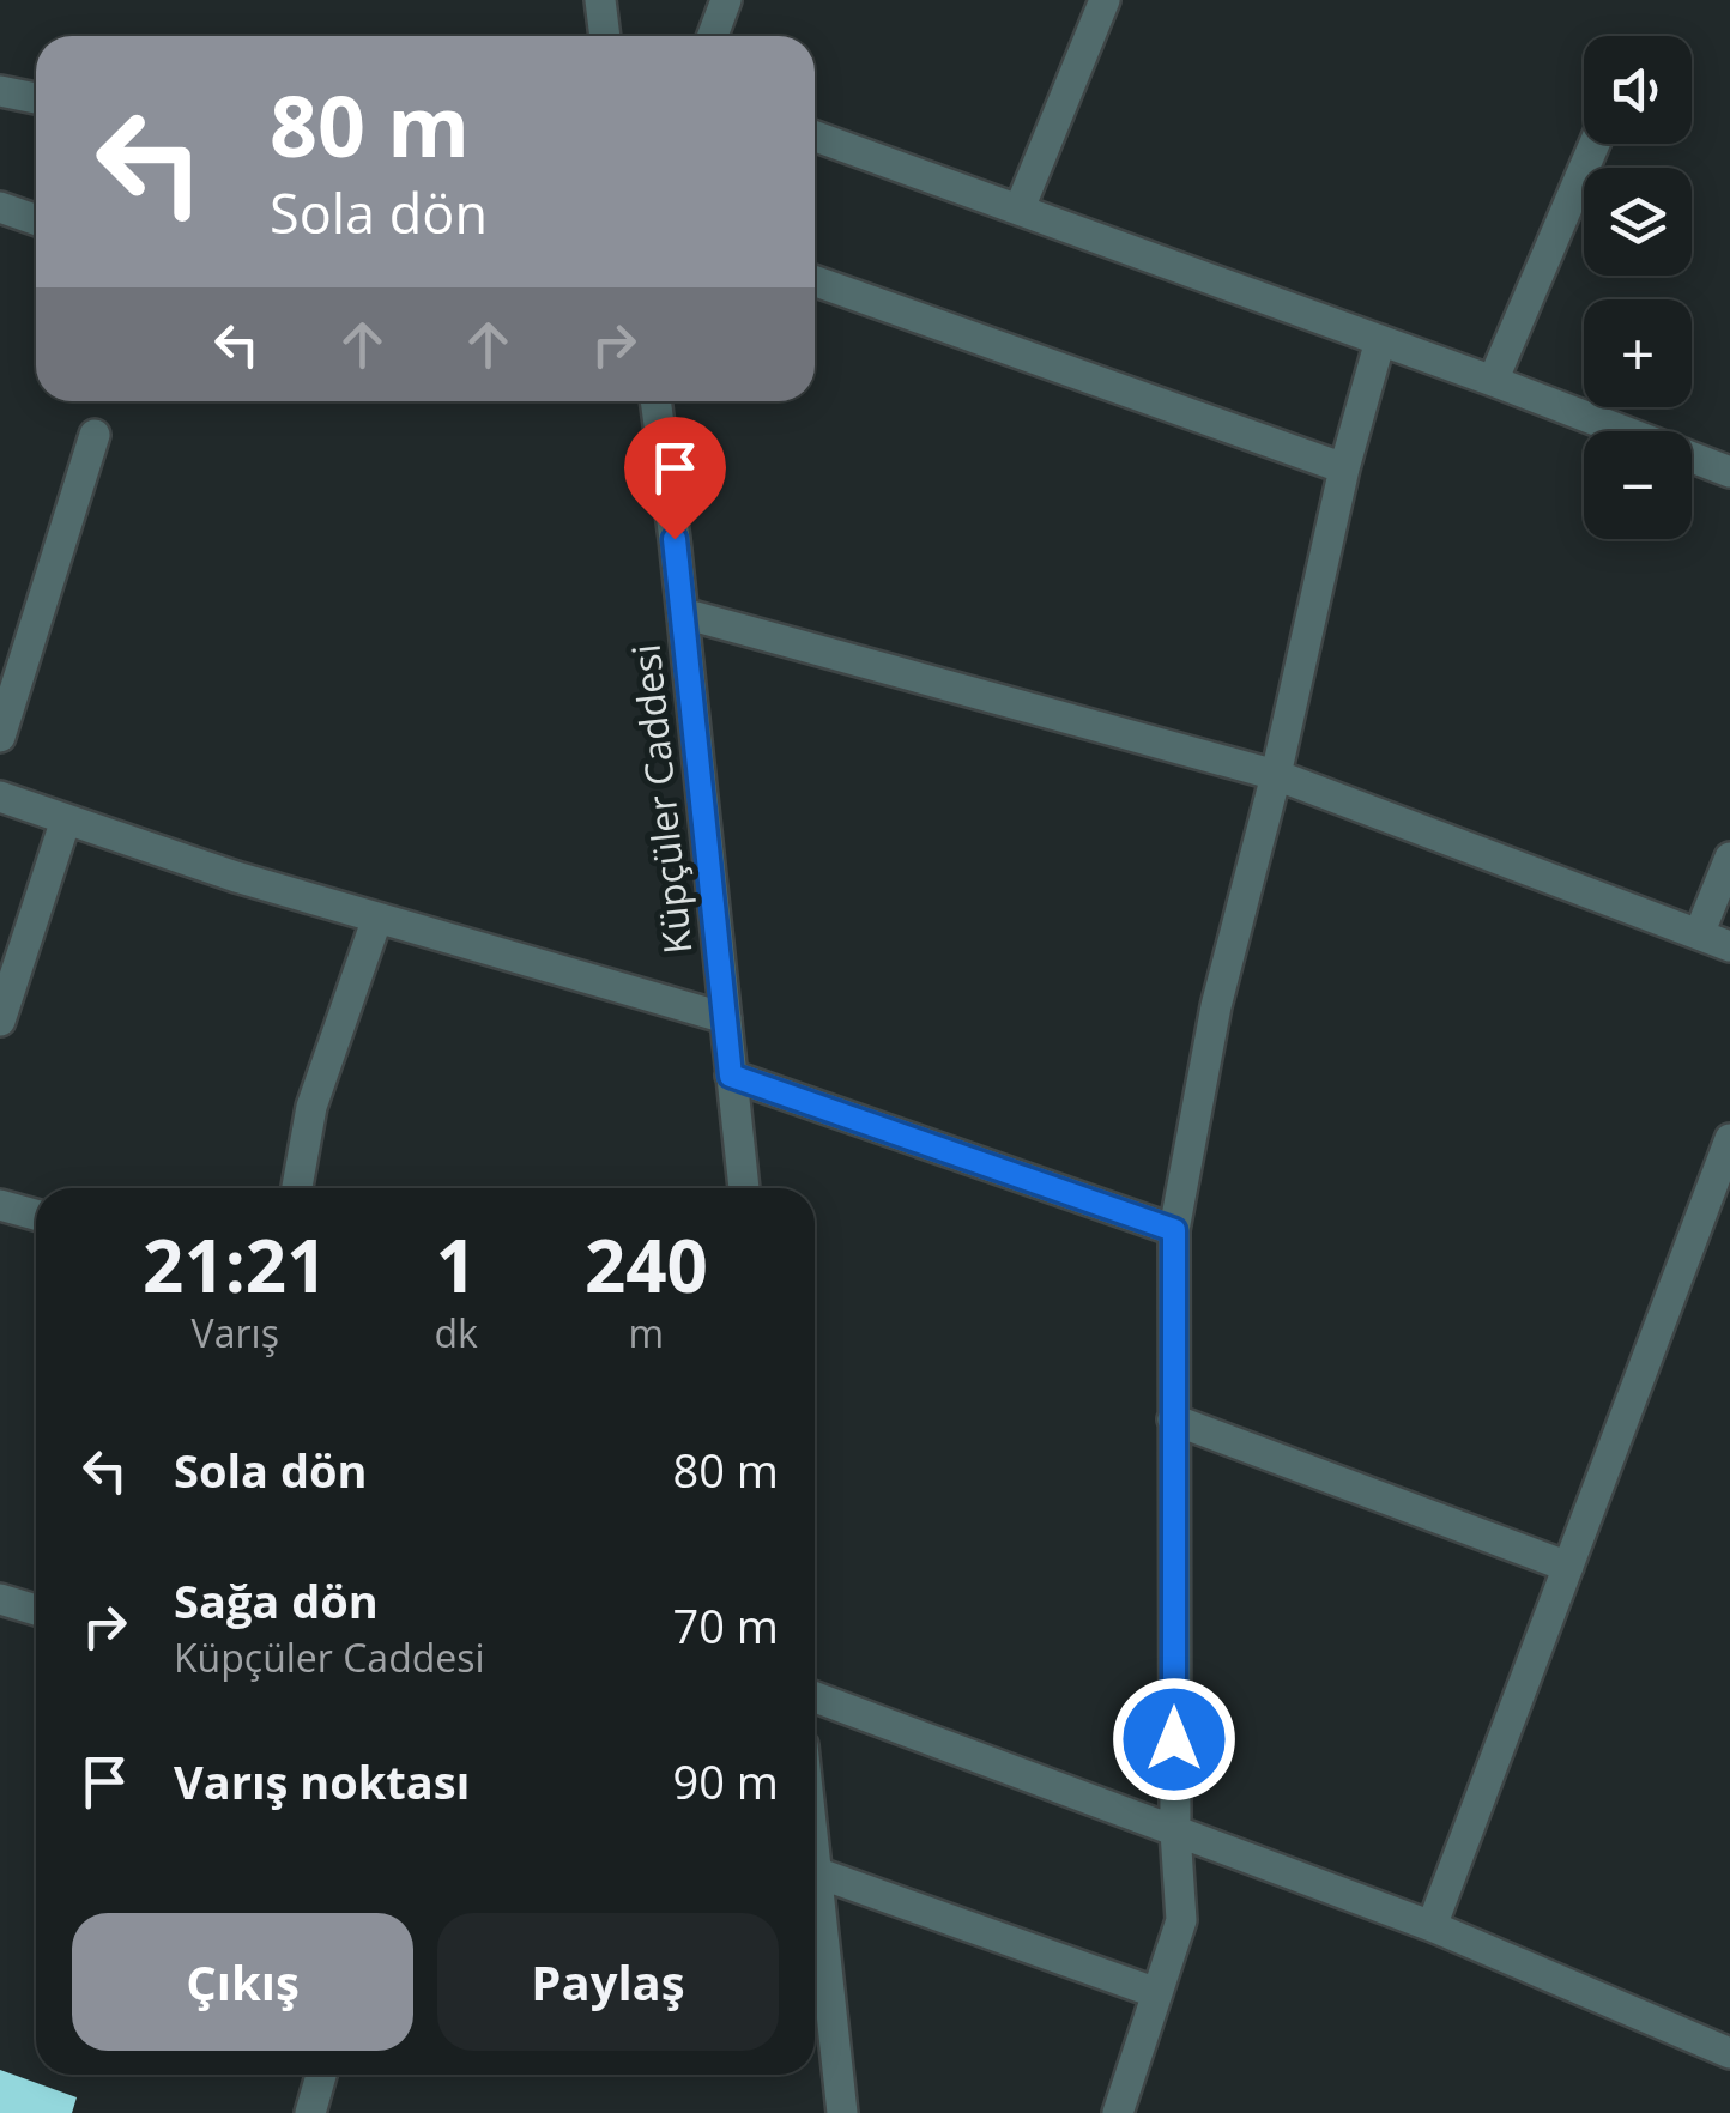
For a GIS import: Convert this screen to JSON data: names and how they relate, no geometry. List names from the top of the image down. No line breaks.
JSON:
{"streets":{"street":["Küpçüler Caddesi"]},"page":{"map_buttons":["+","−"],"turn":["80 m","Sola dön"],"eta":["21:21","Varış","1","dk","240","m"],"list":[{"name":"Sola dön","value":"80 m"},{"name":"Sağa dön","note":"Küpçüler Caddesi","value":"70 m"},{"name":"Varış noktası","value":"90 m"}],"buttons":["Çıkış","Paylaş"]}}
